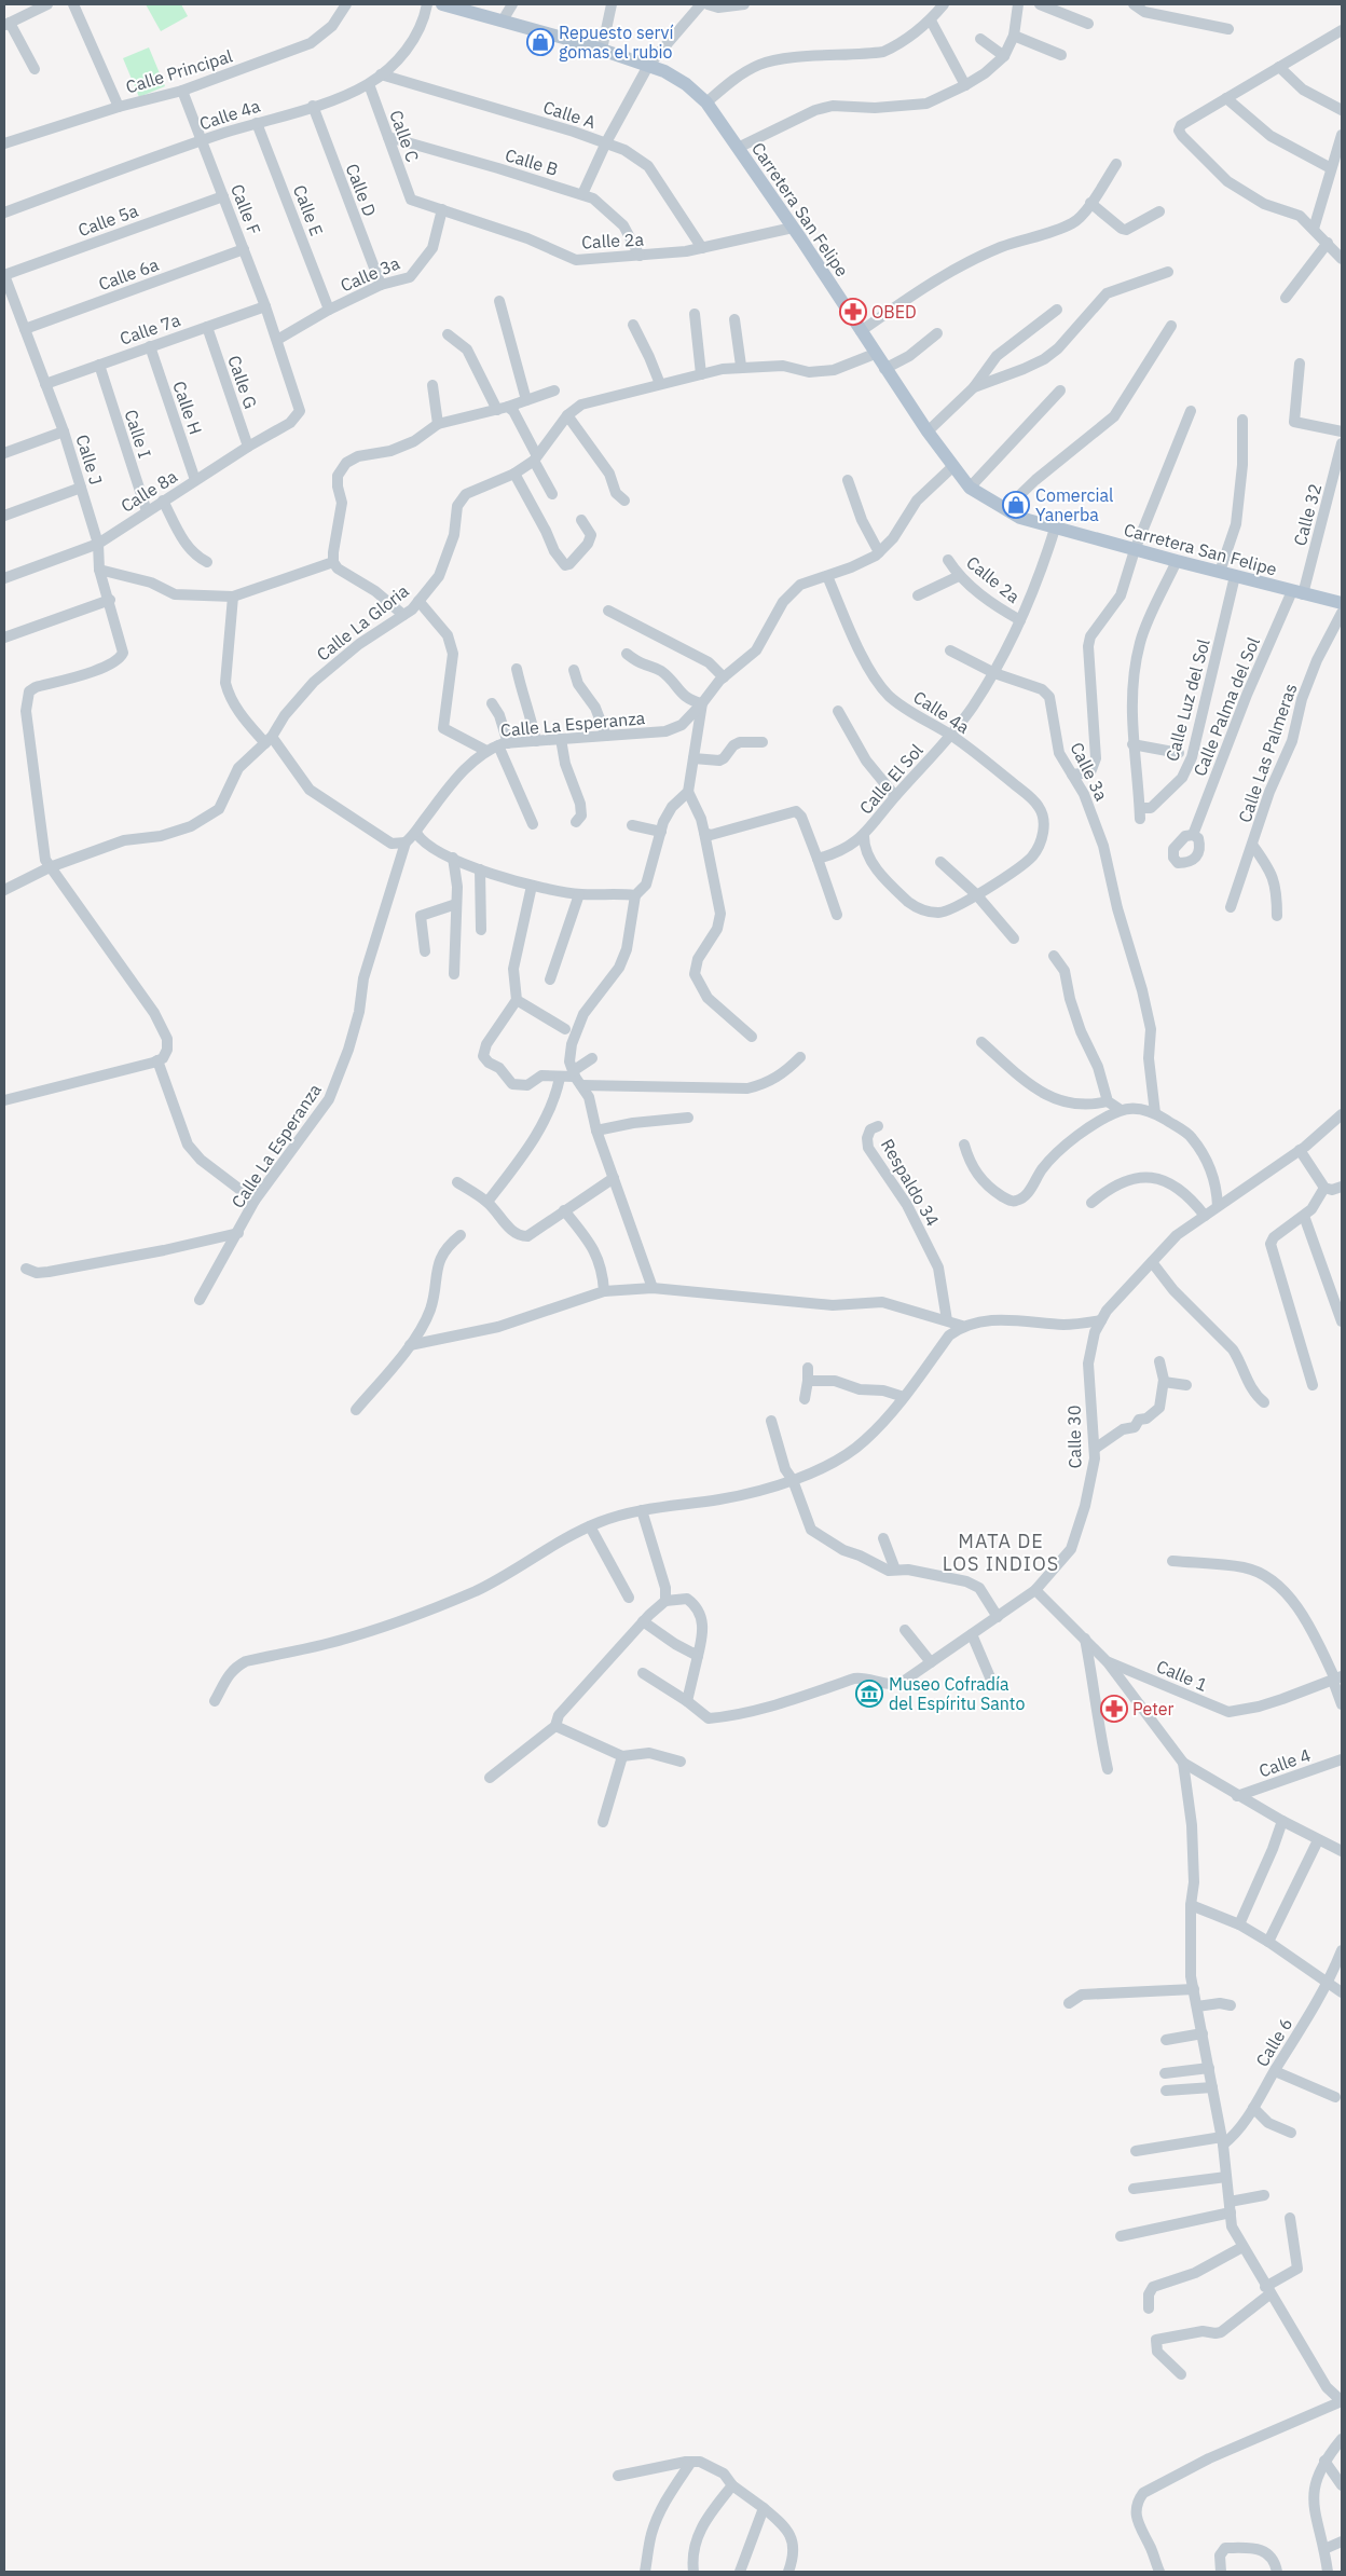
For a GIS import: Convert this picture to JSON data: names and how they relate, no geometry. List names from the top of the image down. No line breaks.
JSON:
{"streets":{"main road":["Carretera San Felipe"],"street":["Calle Principal","Calle 4a","Calle A","Calle C","Calle B","Calle D","Calle F","Calle E","Calle 5a","Calle 2a","Calle 6a","Calle 3a","Calle 7a","Calle G","Calle H","Calle I","Calle J","Calle 8a","Calle 32","Calle La Gloria","Calle Luz del Sol","Calle Palma del Sol","Calle La Esperanza","Calle Las Palmeras","Calle El Sol","Respaldo 34","Calle 30","Calle 1","Calle 4","Calle 6"]},"crossings":[["Calle Principal","Calle F"],["Calle 4a","Calle A"],["Calle 4a","Calle C"],["Calle 4a","Calle D"],["Calle 4a","Calle F"],["Calle 4a","Calle E"],["Calle 4a","Calle La Esperanza"],["Calle 4a","Calle El Sol"],["Calle A","Calle 2a"],["Calle C","Calle B"],["Calle C","Calle 2a"],["Calle B","Calle 2a"],["Calle D","Calle 3a"],["Calle F","Calle 5a"],["Calle F","Calle 6a"],["Calle F","Calle 3a"],["Calle F","Calle 7a"],["Calle F","Calle 8a"],["Carretera San Felipe","Calle 2a"],["Carretera San Felipe","Calle 32"],["Carretera San Felipe","Calle La Gloria"],["Carretera San Felipe","Calle Luz del Sol"],["Carretera San Felipe","Calle Palma del Sol"],["Carretera San Felipe","Calle La Esperanza"],["Carretera San Felipe","Calle El Sol"],["Calle E","Calle 3a"],["Calle 5a","Calle J"],["Calle 2a","Calle 3a"],["Calle 2a","Calle El Sol"],["Calle 6a","Calle J"],["Calle 3a","Calle El Sol"],["Calle 7a","Calle G"],["Calle 7a","Calle H"],["Calle 7a","Calle I"],["Calle 7a","Calle J"],["Calle G","Calle 8a"],["Calle H","Calle 8a"],["Calle I","Calle 8a"],["Calle J","Calle 8a"],["Calle J","Calle La Gloria"],["Calle 32","Calle Palma del Sol"],["Calle 30","Calle 1"]],"districts":["MATA DE LOS INDIOS"],"places":{"shop":["Repuesto serví gomas el rubio","Comercial Yanerba"],"pharmacy":["OBED","Peter"],"museum":["Museo Cofradía del Espíritu Santo"]}}
